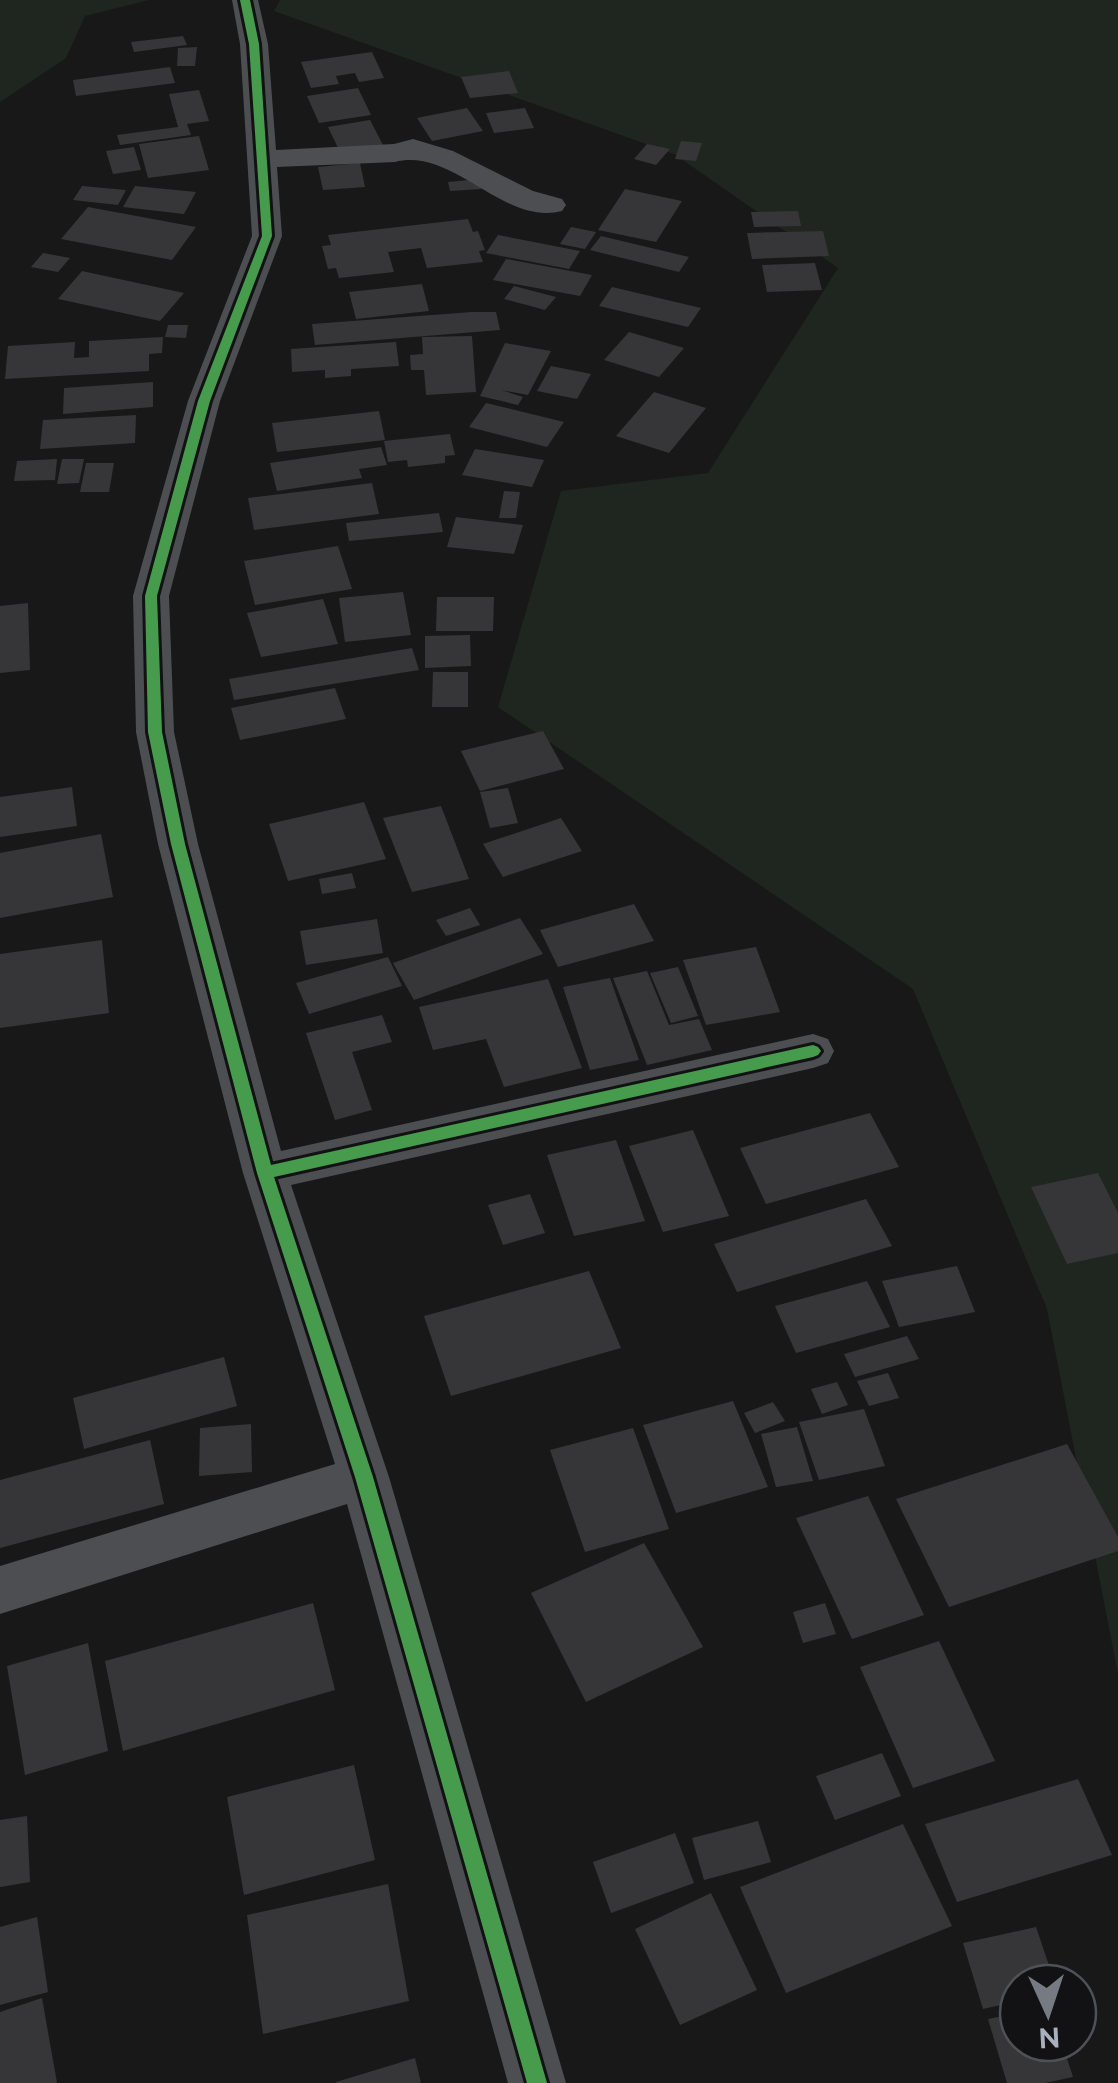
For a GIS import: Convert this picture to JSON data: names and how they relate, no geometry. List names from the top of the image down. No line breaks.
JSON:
{"north":"bottom"}
